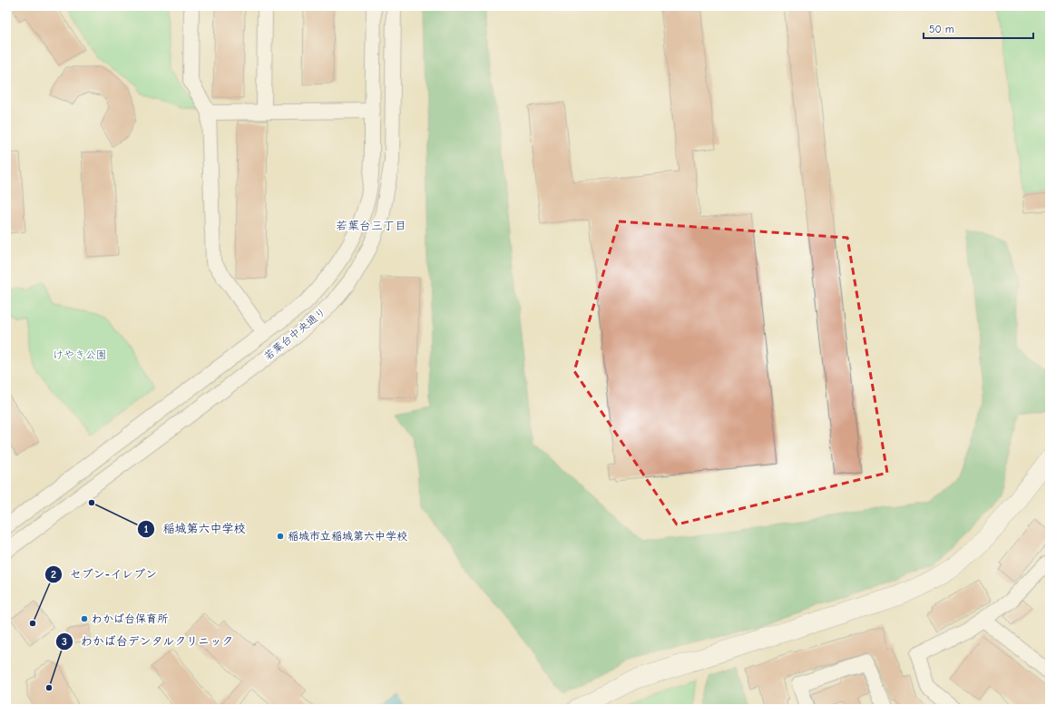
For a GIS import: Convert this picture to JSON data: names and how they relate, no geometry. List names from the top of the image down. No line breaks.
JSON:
{"streets":{"street":["若葉台中央通り"]},"districts":["若葉台三丁目"],"parks":["けやき公園"],"places":["稲城第六中学校","稲城市立稲城第六中学校","わかば台保育所","セブン-イレブン","わかば台デンタルクリニック"],"scale_bar":"50 m"}
